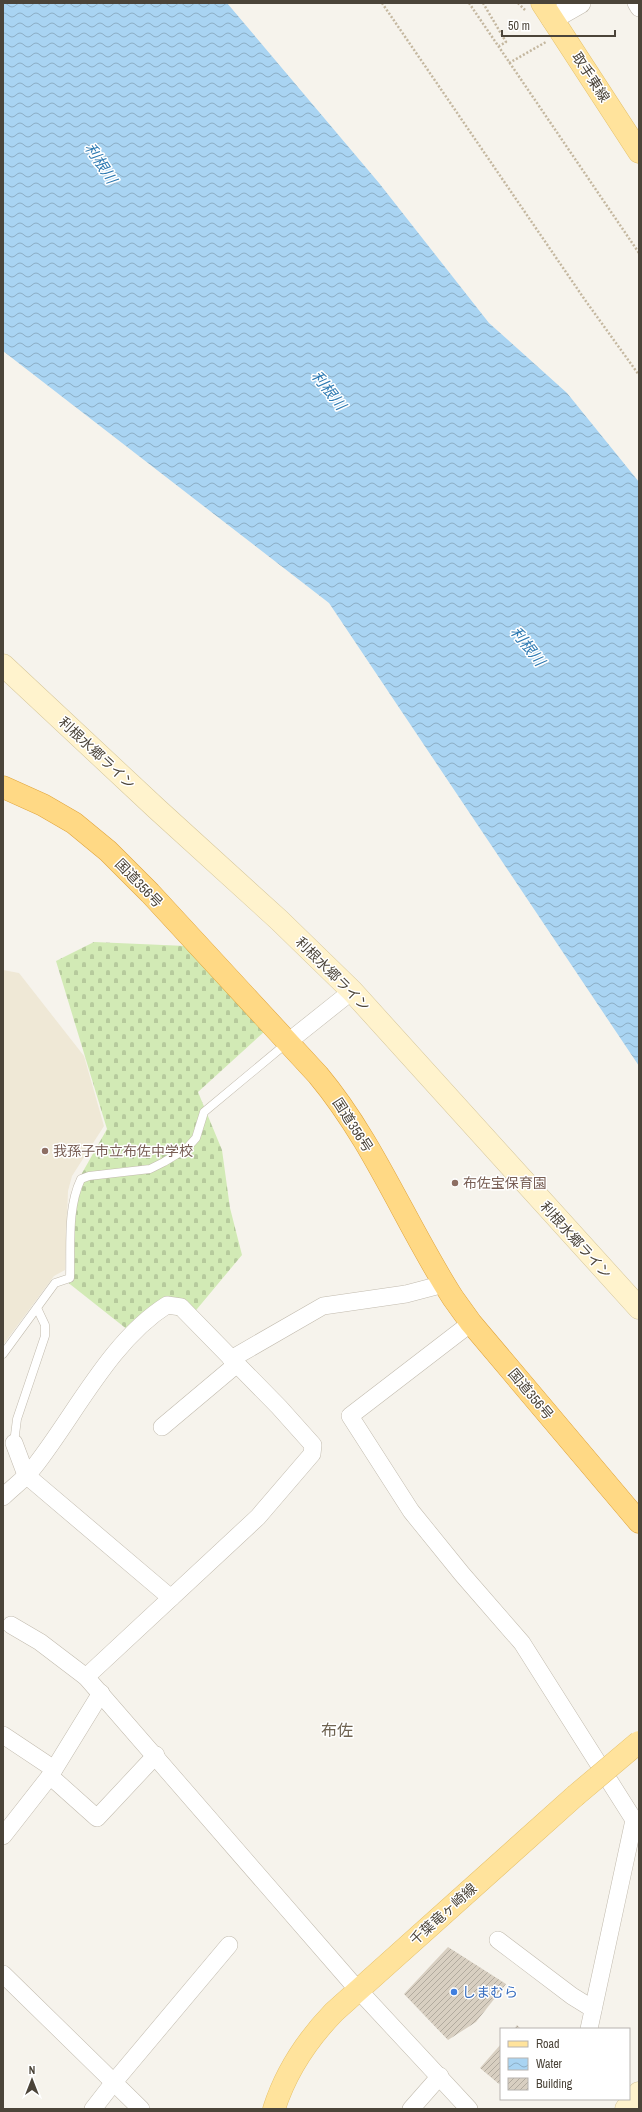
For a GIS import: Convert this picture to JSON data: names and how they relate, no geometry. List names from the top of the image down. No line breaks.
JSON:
{"streets":{"highway":["国道356号"],"main road":["取手東線","利根水郷ライン","千葉竜ヶ崎線"]},"districts":["布佐"],"water":["利根川"],"places":["我孫子市立布佐中学校","布佐宝保育園","しまむら"],"legend":["Road","Water","Building"],"scale_bar":"50 m","north":"top"}
